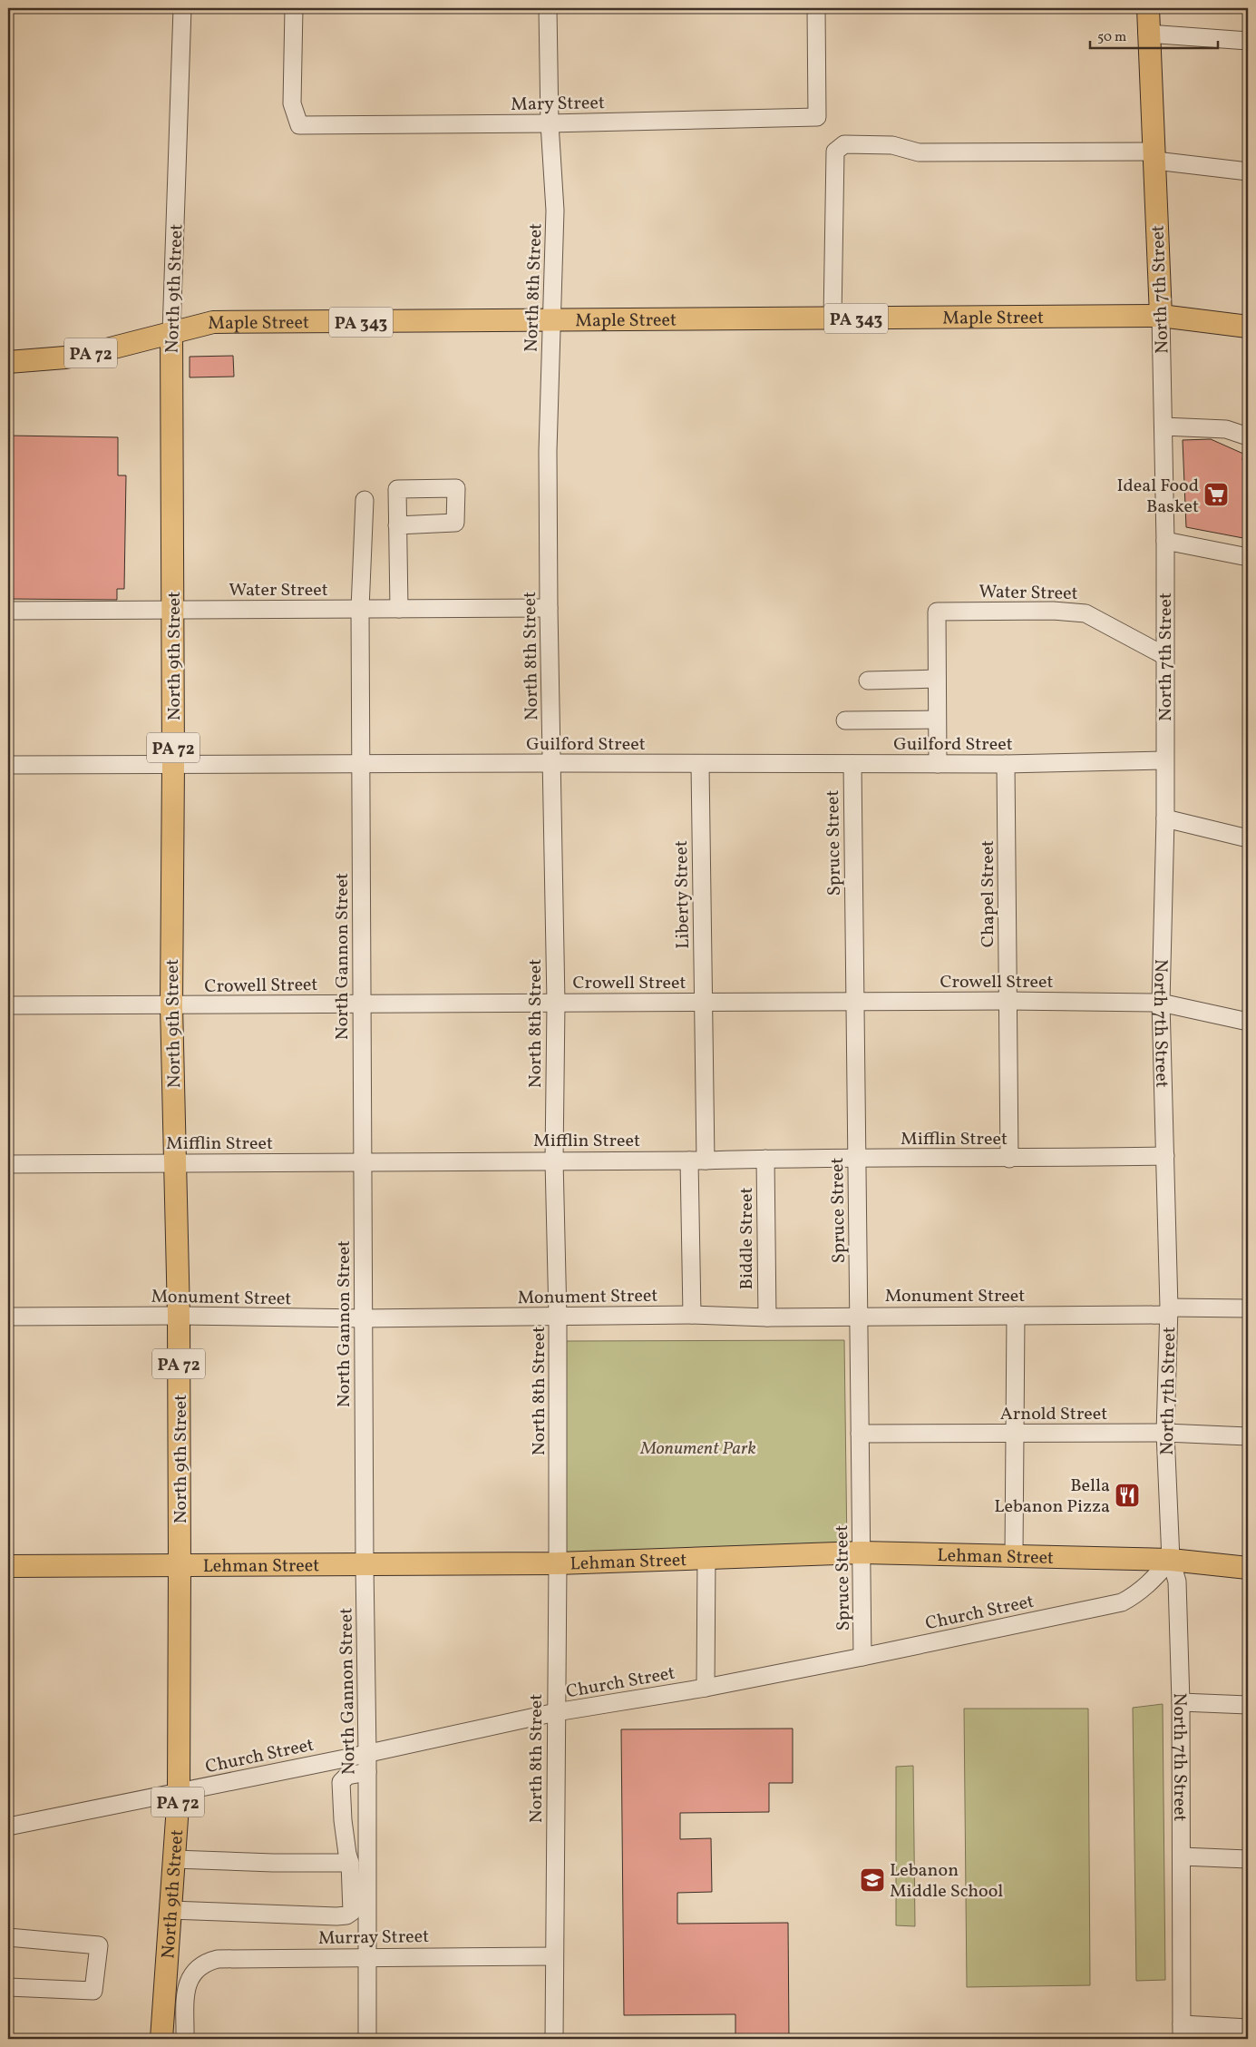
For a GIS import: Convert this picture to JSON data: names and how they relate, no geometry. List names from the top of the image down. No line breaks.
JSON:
{"streets":{"main road":["North 9th Street","North 7th Street","Maple Street","PA 343","PA 72","Lehman Street"],"street":["Mary Street","North 8th Street","Water Street","Guilford Street","Spruce Street","Chapel Street","Liberty Street","North Gannon Street","Crowell Street","Mifflin Street","Biddle Street","Monument Street","Arnold Street","Church Street","Murray Street"]},"crossings":[["Mary Street","North 8th Street"],["North 8th Street","Maple Street"],["North 8th Street","Water Street"],["North 8th Street","Guilford Street"],["North 8th Street","Crowell Street"],["North 8th Street","Mifflin Street"],["North 8th Street","Monument Street"],["North 8th Street","Lehman Street"],["North 8th Street","Church Street"],["North 8th Street","Murray Street"],["North 9th Street","Maple Street"],["North 9th Street","Water Street"],["North 9th Street","Guilford Street"],["North 9th Street","Crowell Street"],["North 9th Street","Mifflin Street"],["North 9th Street","Monument Street"],["North 9th Street","Lehman Street"],["North 9th Street","Church Street"],["North 7th Street","Maple Street"],["North 7th Street","Water Street"],["North 7th Street","Guilford Street"],["North 7th Street","Crowell Street"],["North 7th Street","Mifflin Street"],["North 7th Street","Monument Street"],["North 7th Street","Arnold Street"],["North 7th Street","Lehman Street"],["North 7th Street","Church Street"],["Water Street","North Gannon Street"],["Guilford Street","Spruce Street"],["Guilford Street","Chapel Street"],["Guilford Street","Liberty Street"],["Guilford Street","North Gannon Street"],["Spruce Street","Crowell Street"],["Spruce Street","Mifflin Street"],["Spruce Street","Monument Street"],["Spruce Street","Arnold Street"],["Spruce Street","Lehman Street"],["Spruce Street","Church Street"],["Chapel Street","Crowell Street"],["Chapel Street","Mifflin Street"],["Liberty Street","Crowell Street"],["Liberty Street","Mifflin Street"],["Liberty Street","Monument Street"],["North Gannon Street","Crowell Street"],["North Gannon Street","Mifflin Street"],["North Gannon Street","Monument Street"],["North Gannon Street","Lehman Street"],["North Gannon Street","Church Street"],["North Gannon Street","Murray Street"],["Mifflin Street","Biddle Street"],["Biddle Street","Monument Street"],["Lehman Street","Church Street"]],"parks":["Monument Park"],"places":{"supermarket":["Ideal Food Basket"],"restaurant":["Bella Lebanon Pizza"],"school or university":["Lebanon Middle School"]},"scale_bar":"50 m"}
